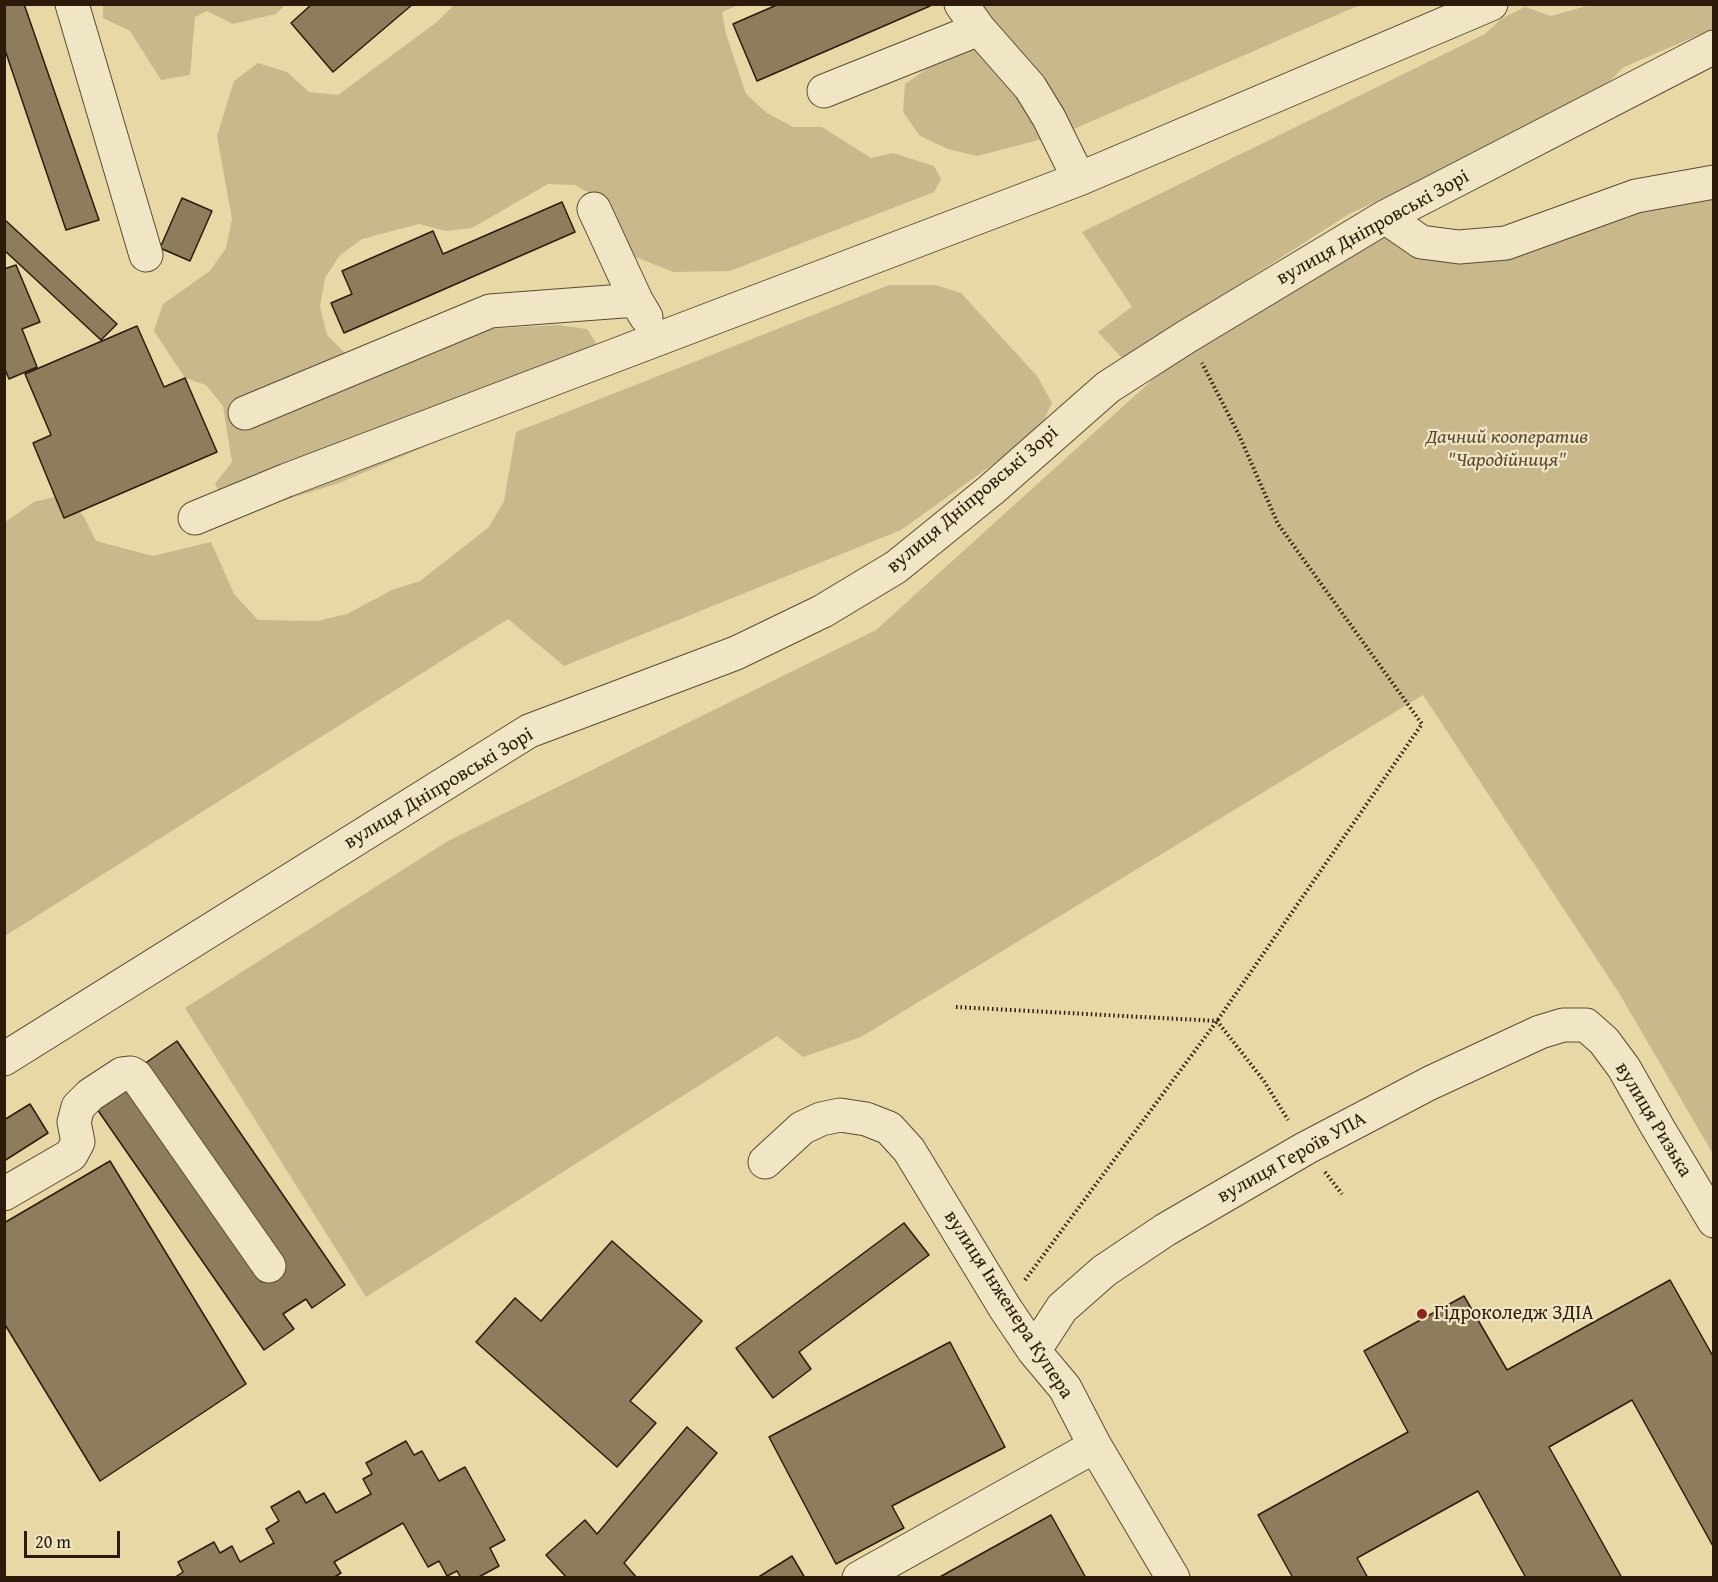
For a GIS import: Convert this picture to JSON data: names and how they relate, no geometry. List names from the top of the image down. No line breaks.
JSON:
{"streets":{"street":["вулиця Дніпровські Зорі","вулиця Ризька","вулиця Героїв УПА","вулиця Інженера Купера"]},"crossings":[["вулиця Ризька","вулиця Героїв УПА"],["вулиця Героїв УПА","вулиця Інженера Купера"]],"parks":["Дачний кооператив \"Чародійниця\""],"places":["Гідроколедж ЗДIА"],"scale_bar":"20 m"}
